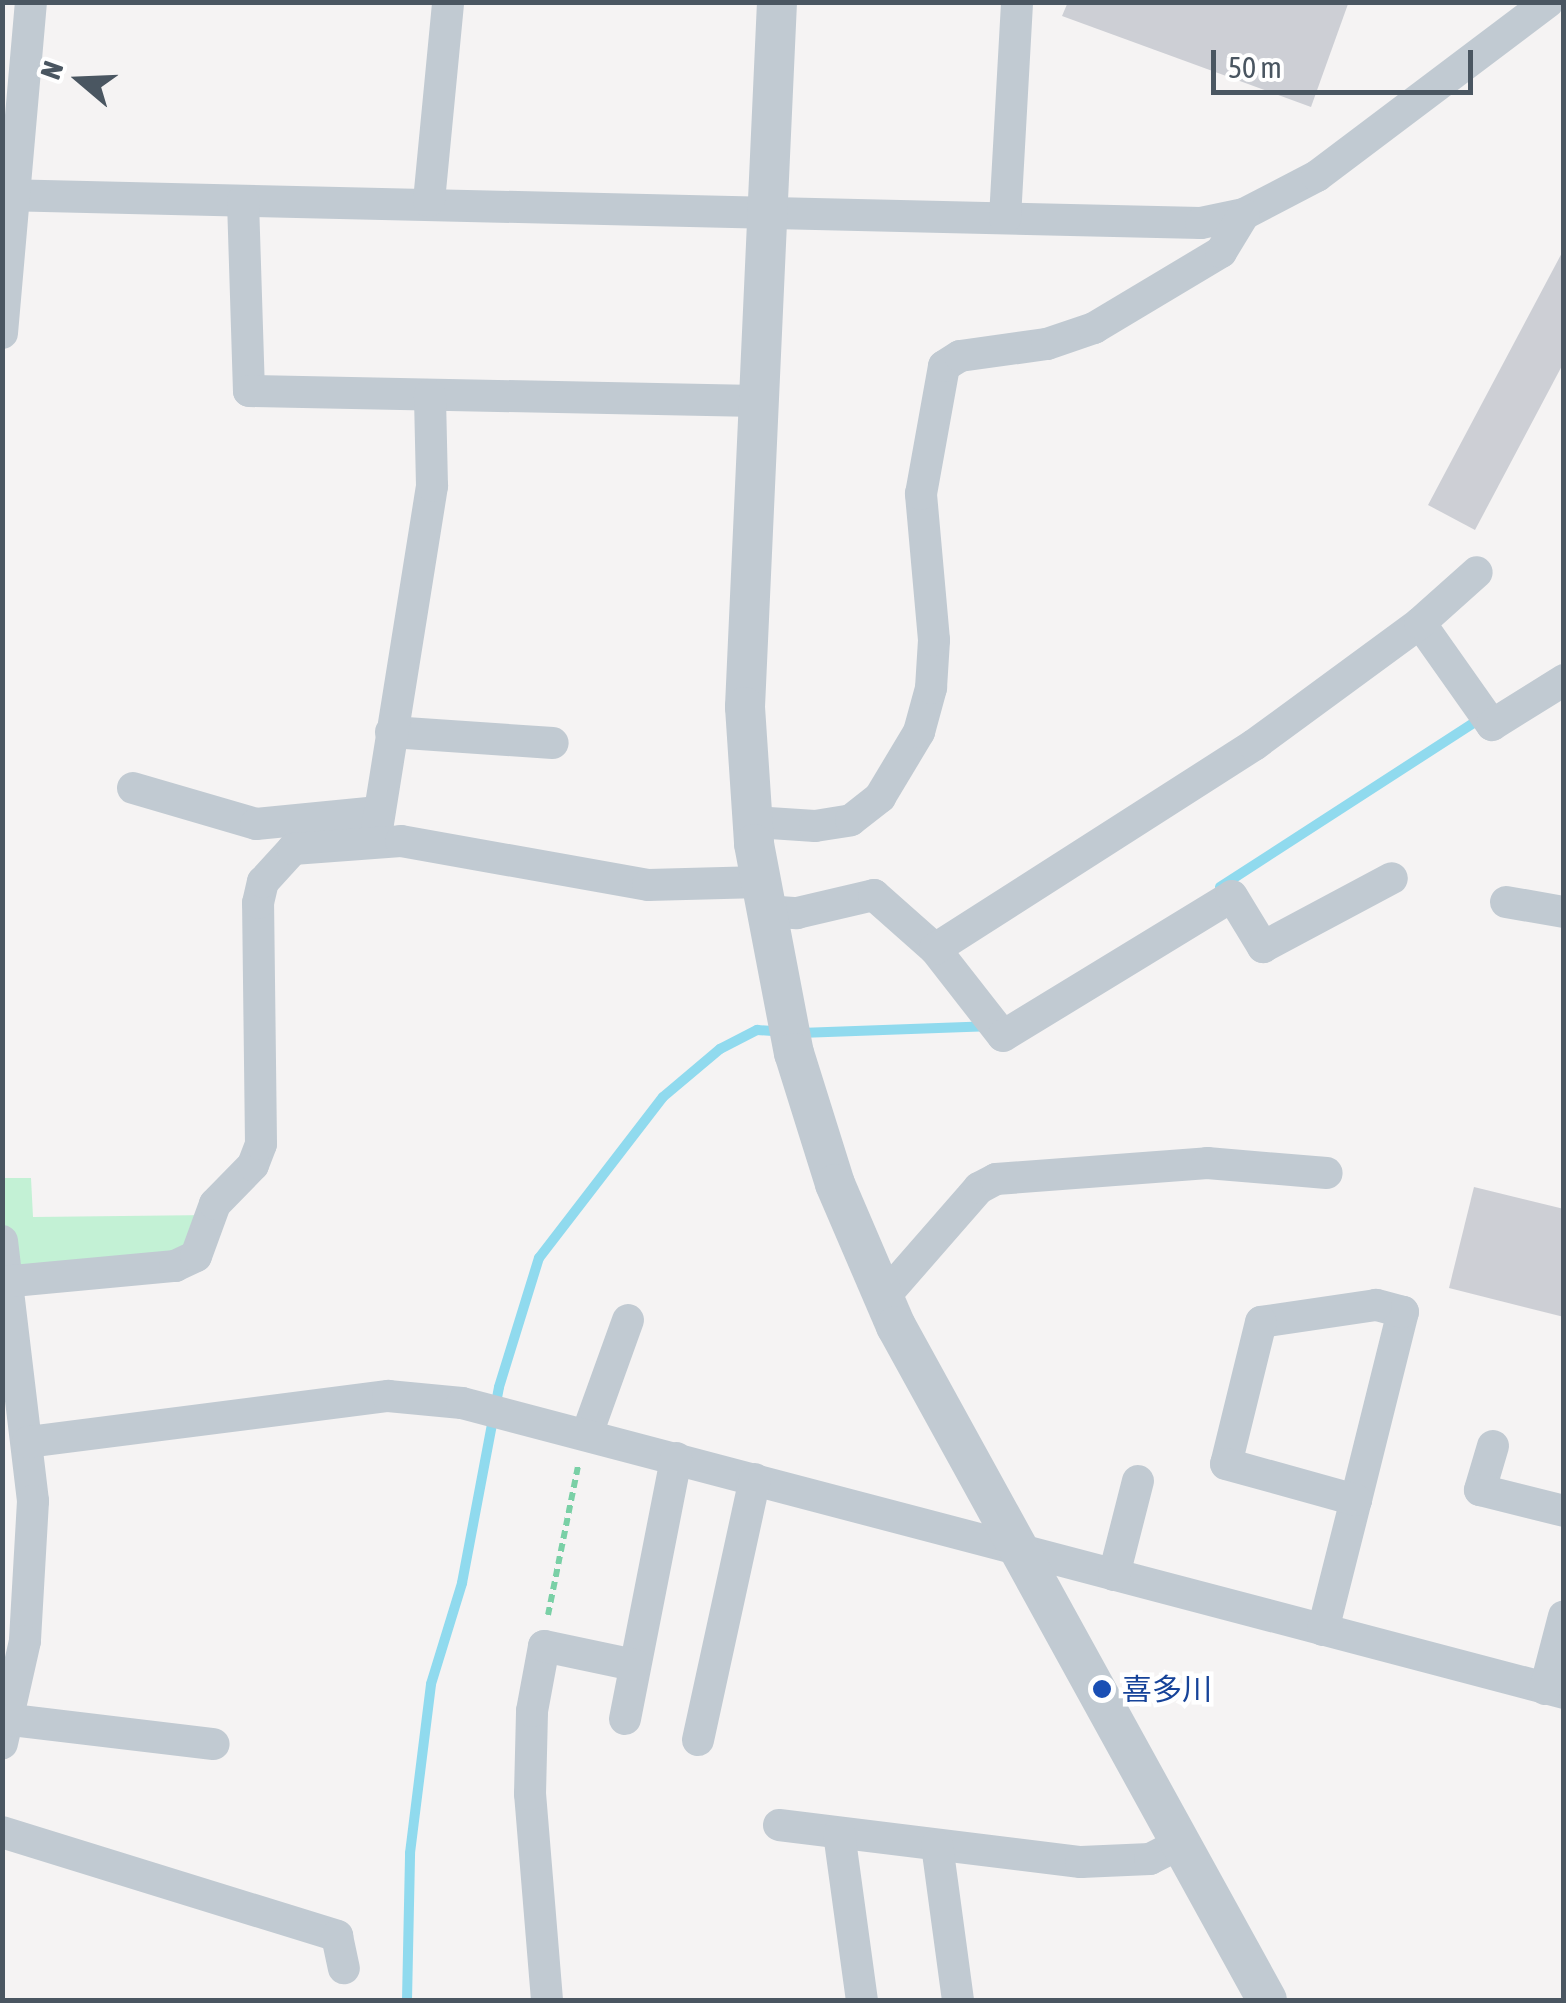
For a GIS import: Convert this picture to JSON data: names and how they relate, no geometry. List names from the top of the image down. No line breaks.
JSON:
{"places":["喜多川"],"scale_bar":"50 m","north":"left"}
